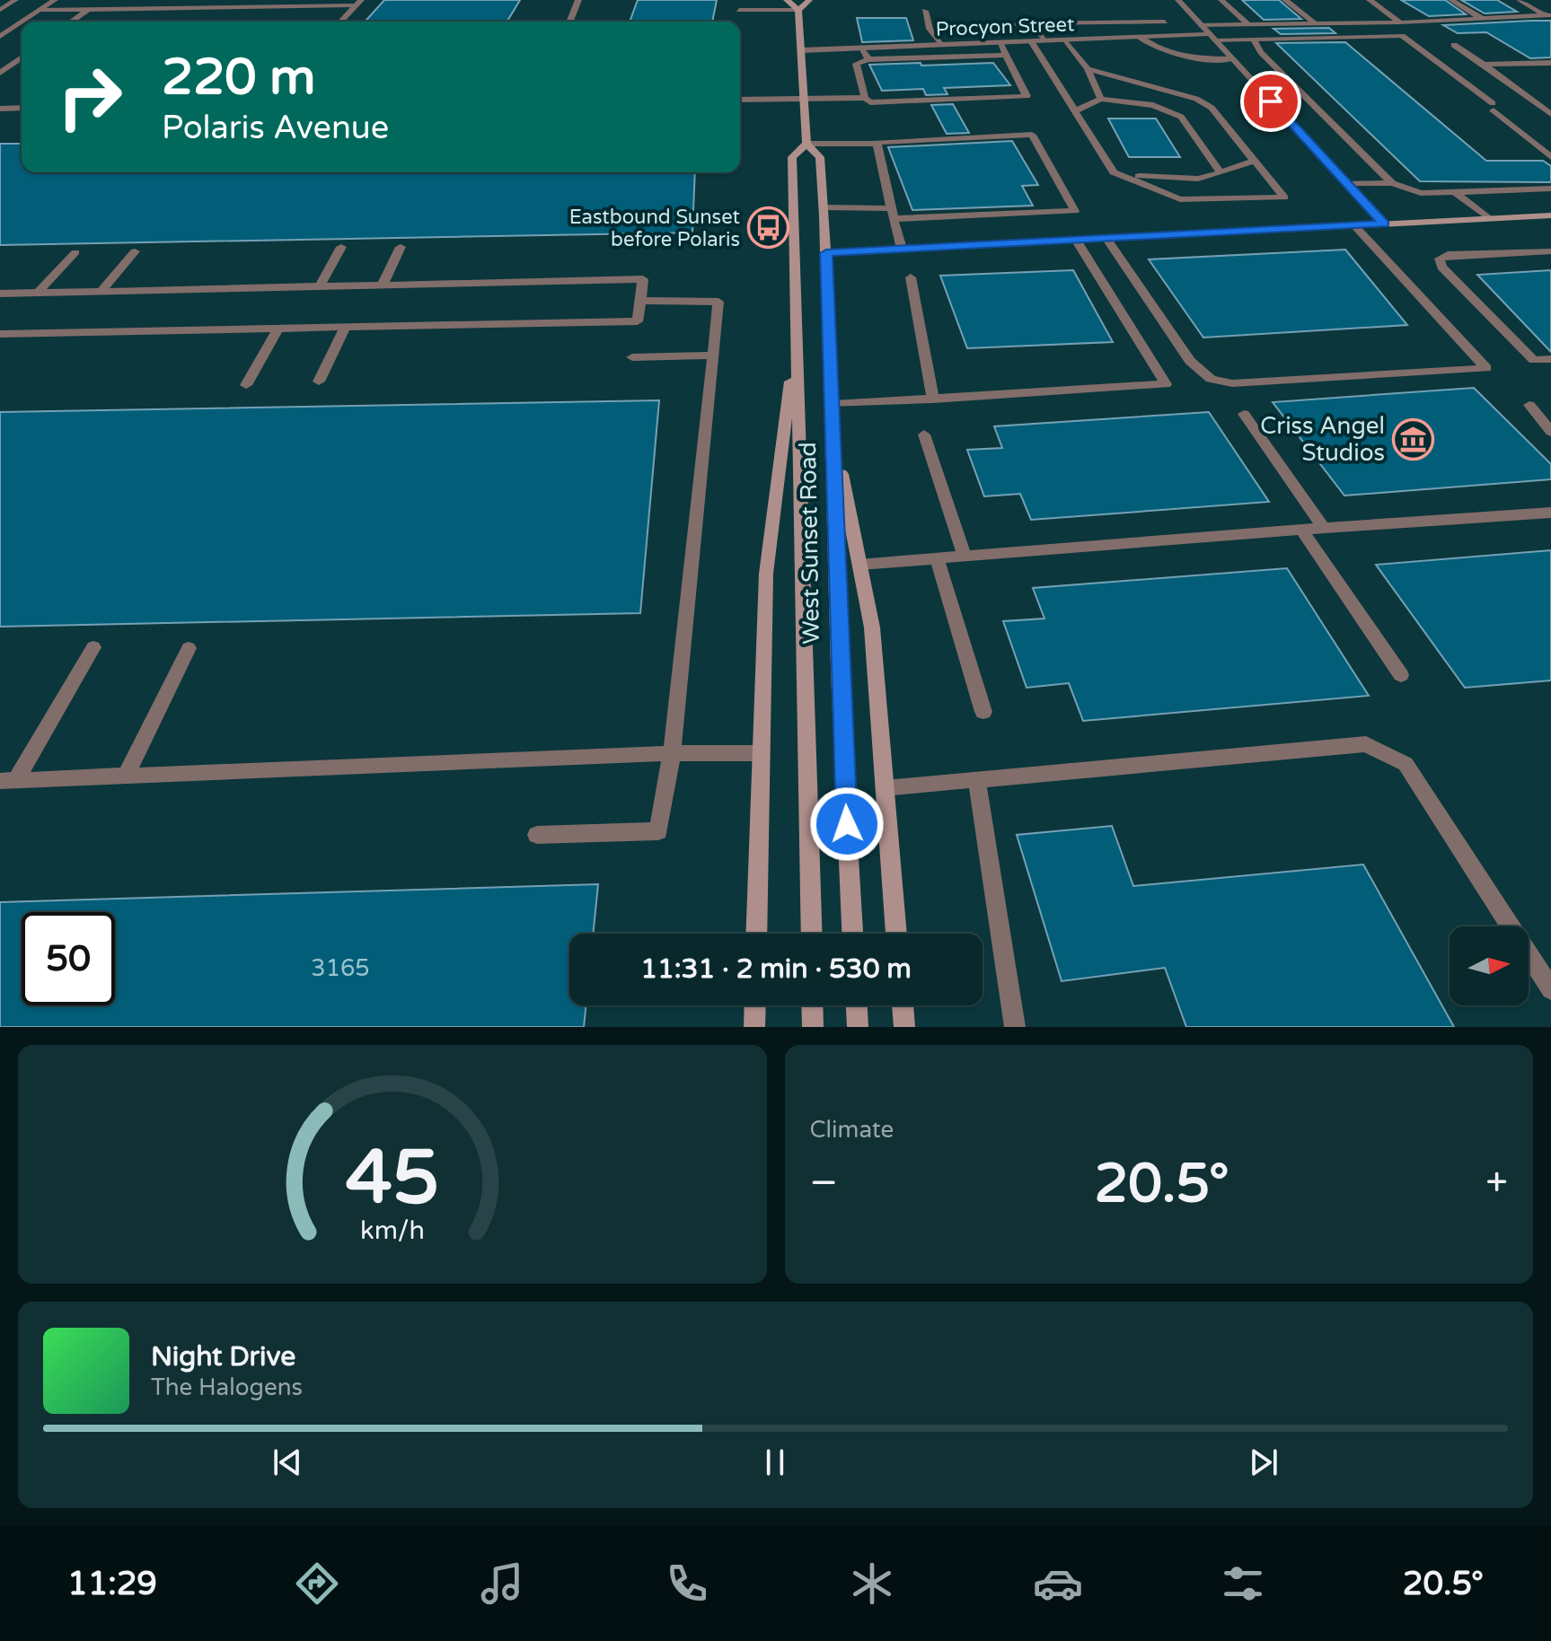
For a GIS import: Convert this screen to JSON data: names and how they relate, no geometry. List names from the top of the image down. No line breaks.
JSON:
{"streets":{"main road":["West Sunset Road"],"street":["Procyon Street"]},"crossings":[["Procyon Street","West Sunset Road"]],"places":{"bus stop":["Eastbound Sunset before Polaris"],"museum":["Criss Angel Studios"]},"house_numbers":["3165"],"north":"right","page":{"turn":["220 m","Polaris Avenue"],"limit":"50","trip":"11:31 · 2 min · 530 m","tile":"Climate","heat":["−","20.5°","+"],"song":["Night Drive","The Halogens"],"tabs":["11:29","20.5°"],"gauge":["45","km/h"]}}
